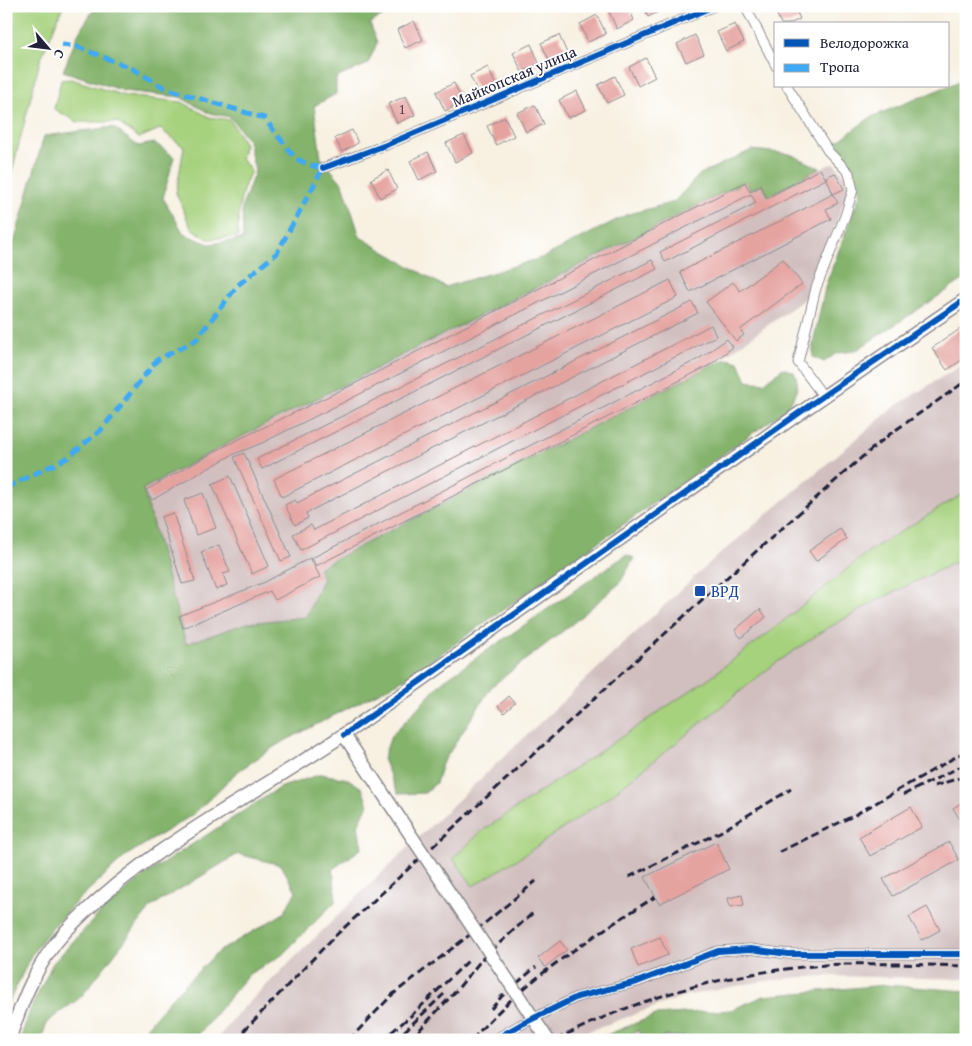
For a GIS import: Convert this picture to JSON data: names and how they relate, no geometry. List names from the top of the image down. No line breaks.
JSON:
{"streets":{"street":["Майкопская улица"]},"places":{"transit":["ВРД"]},"house_numbers":["1"],"legend":["Велодорожка","Тропа"],"north":"bottom right"}
